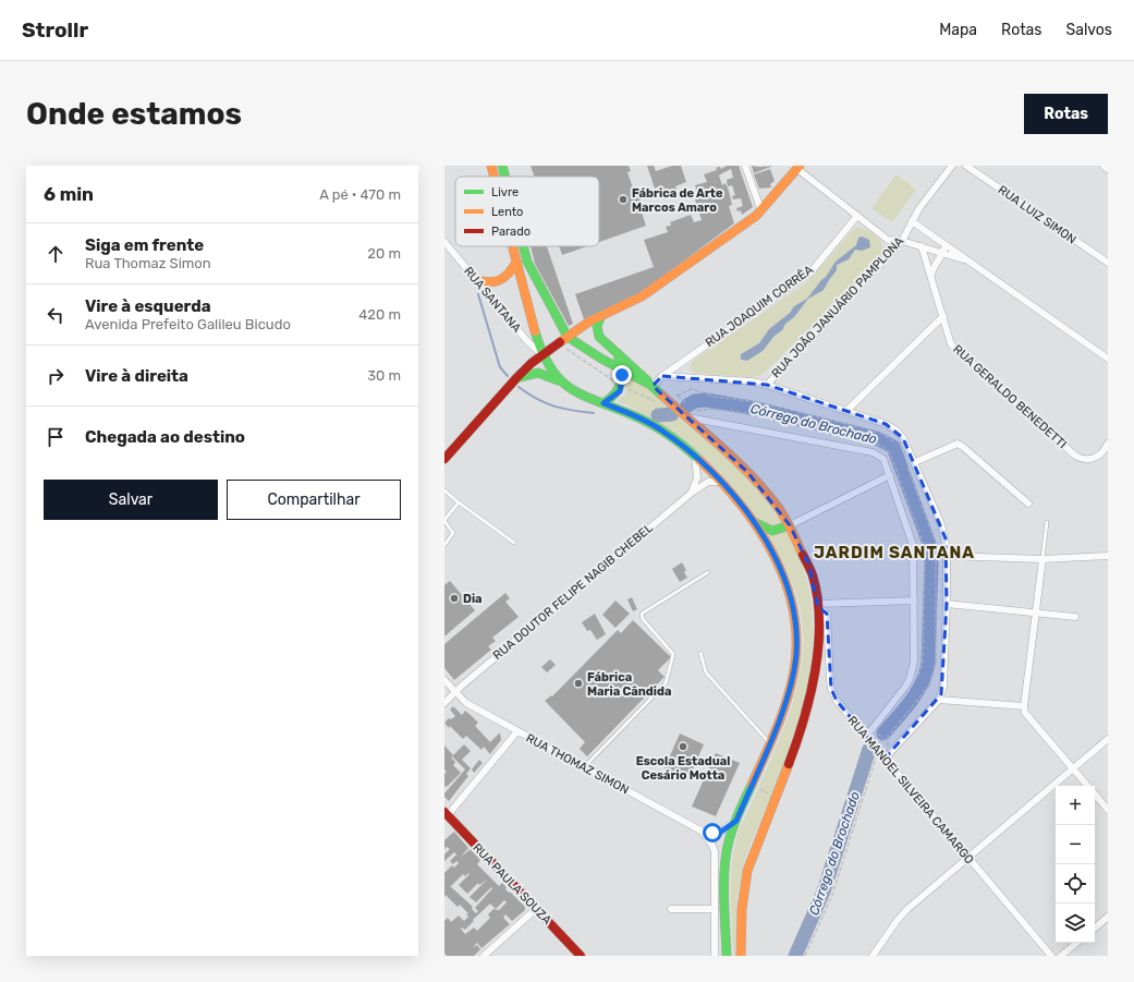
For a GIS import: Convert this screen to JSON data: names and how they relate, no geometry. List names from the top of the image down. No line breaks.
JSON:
{"streets":{"main road":["RUA PAULA SOUZA"],"street":["RUA LUIZ SIMON","RUA SANTANA","RUA JOAQUIM CORRÊA","RUA JOÃO JANUÁRIO PAMPLONA","RUA GERALDO BENEDETTI","RUA DOUTOR FELIPE NAGIB CHEBEL","RUA THOMAZ SIMON","RUA MANOEL SILVEIRA CAMARGO"]},"crossings":[["RUA DOUTOR FELIPE NAGIB CHEBEL","RUA THOMAZ SIMON"]],"districts":["JARDIM SANTANA"],"water":["Córrego do Brochado"],"places":["Fábrica de Arte Marcos Amaro","Dia","Fábrica Maria Cândida","Escola Estadual Cesário Motta"],"legend":["Livre","Lento","Parado"],"page":{"header":"Strollr","nav":["Mapa","Rotas","Salvos"],"buttons":["Rotas",["Salvar","Compartilhar"]],"title":"Onde estamos","heading":["6 min","A pé · 470 m"],"list":[["Siga em frente","Rua Thomaz Simon","20 m"],["Vire à esquerda","Avenida Prefeito Galileu Bicudo","420 m"],["Vire à direita","30 m"],"Chegada ao destino"],"map_buttons":["+","−"]}}
